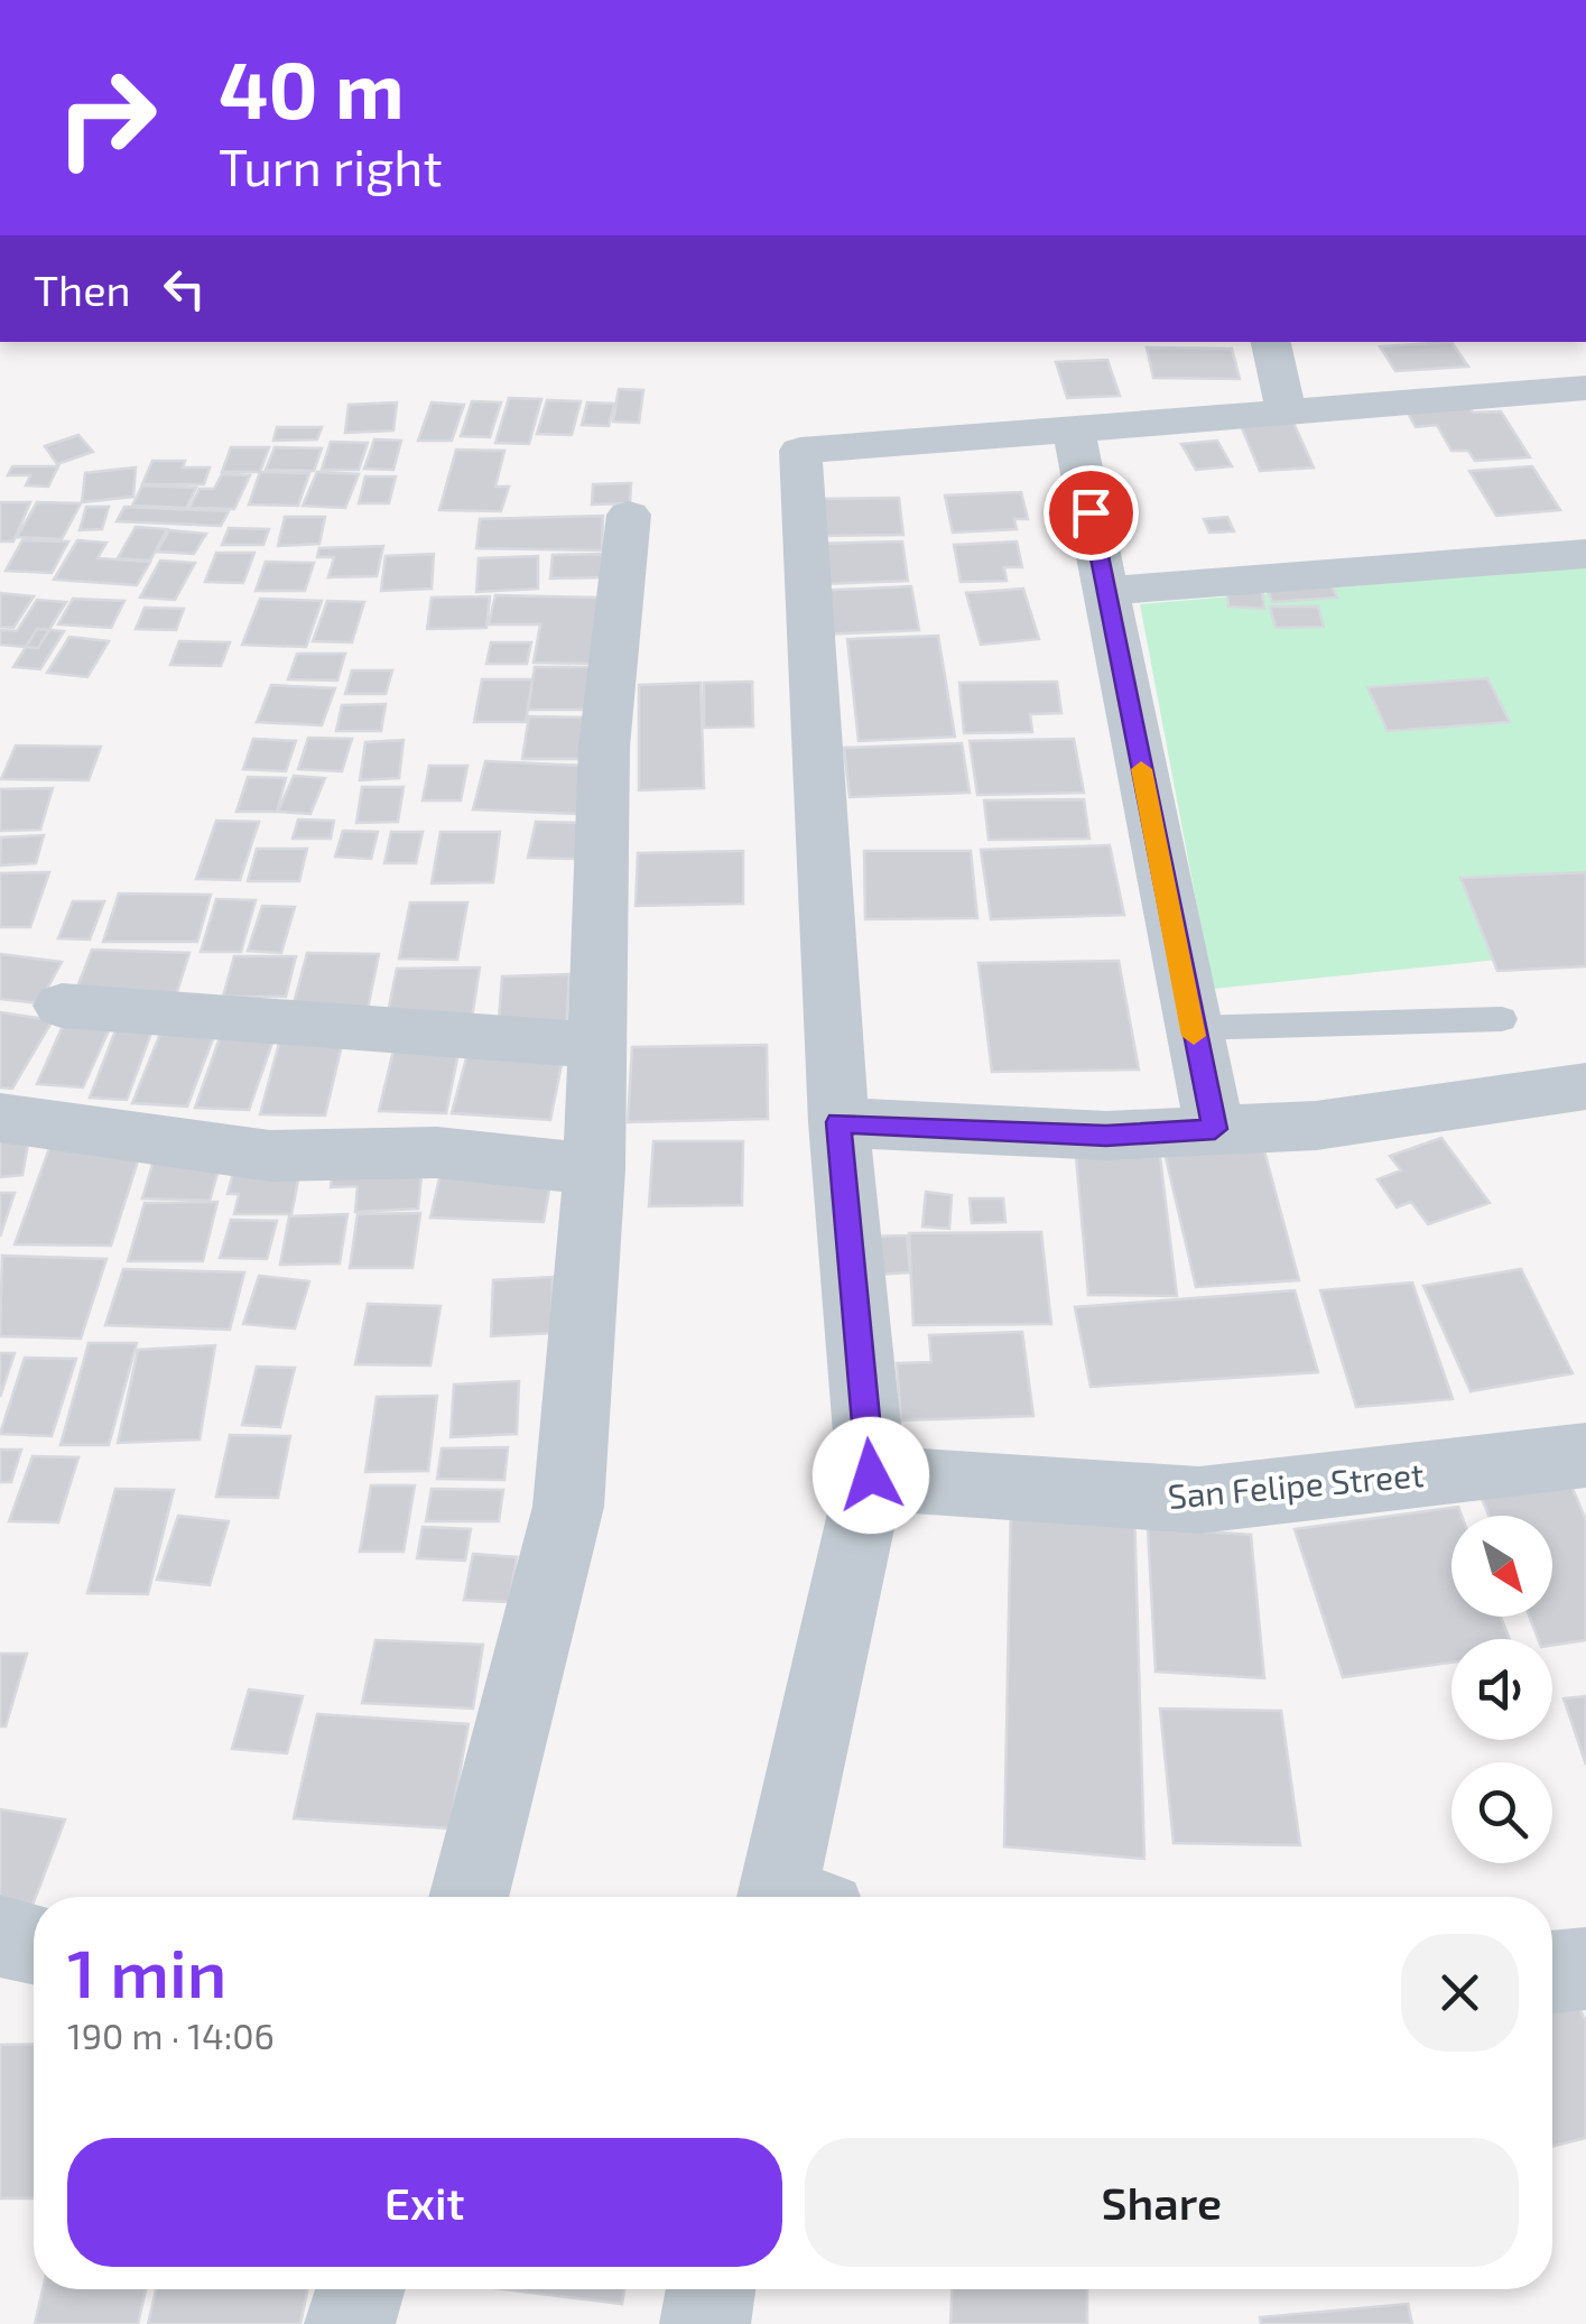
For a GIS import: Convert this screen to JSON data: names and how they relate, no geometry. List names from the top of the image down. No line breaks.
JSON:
{"streets":{"street":["San Felipe Street"]},"north":"bottom right","page":{"turn":["40 m","Turn right"],"then":"Then","heading":["1 min","190 m · 14:06"],"buttons":["Exit","Share"]}}
